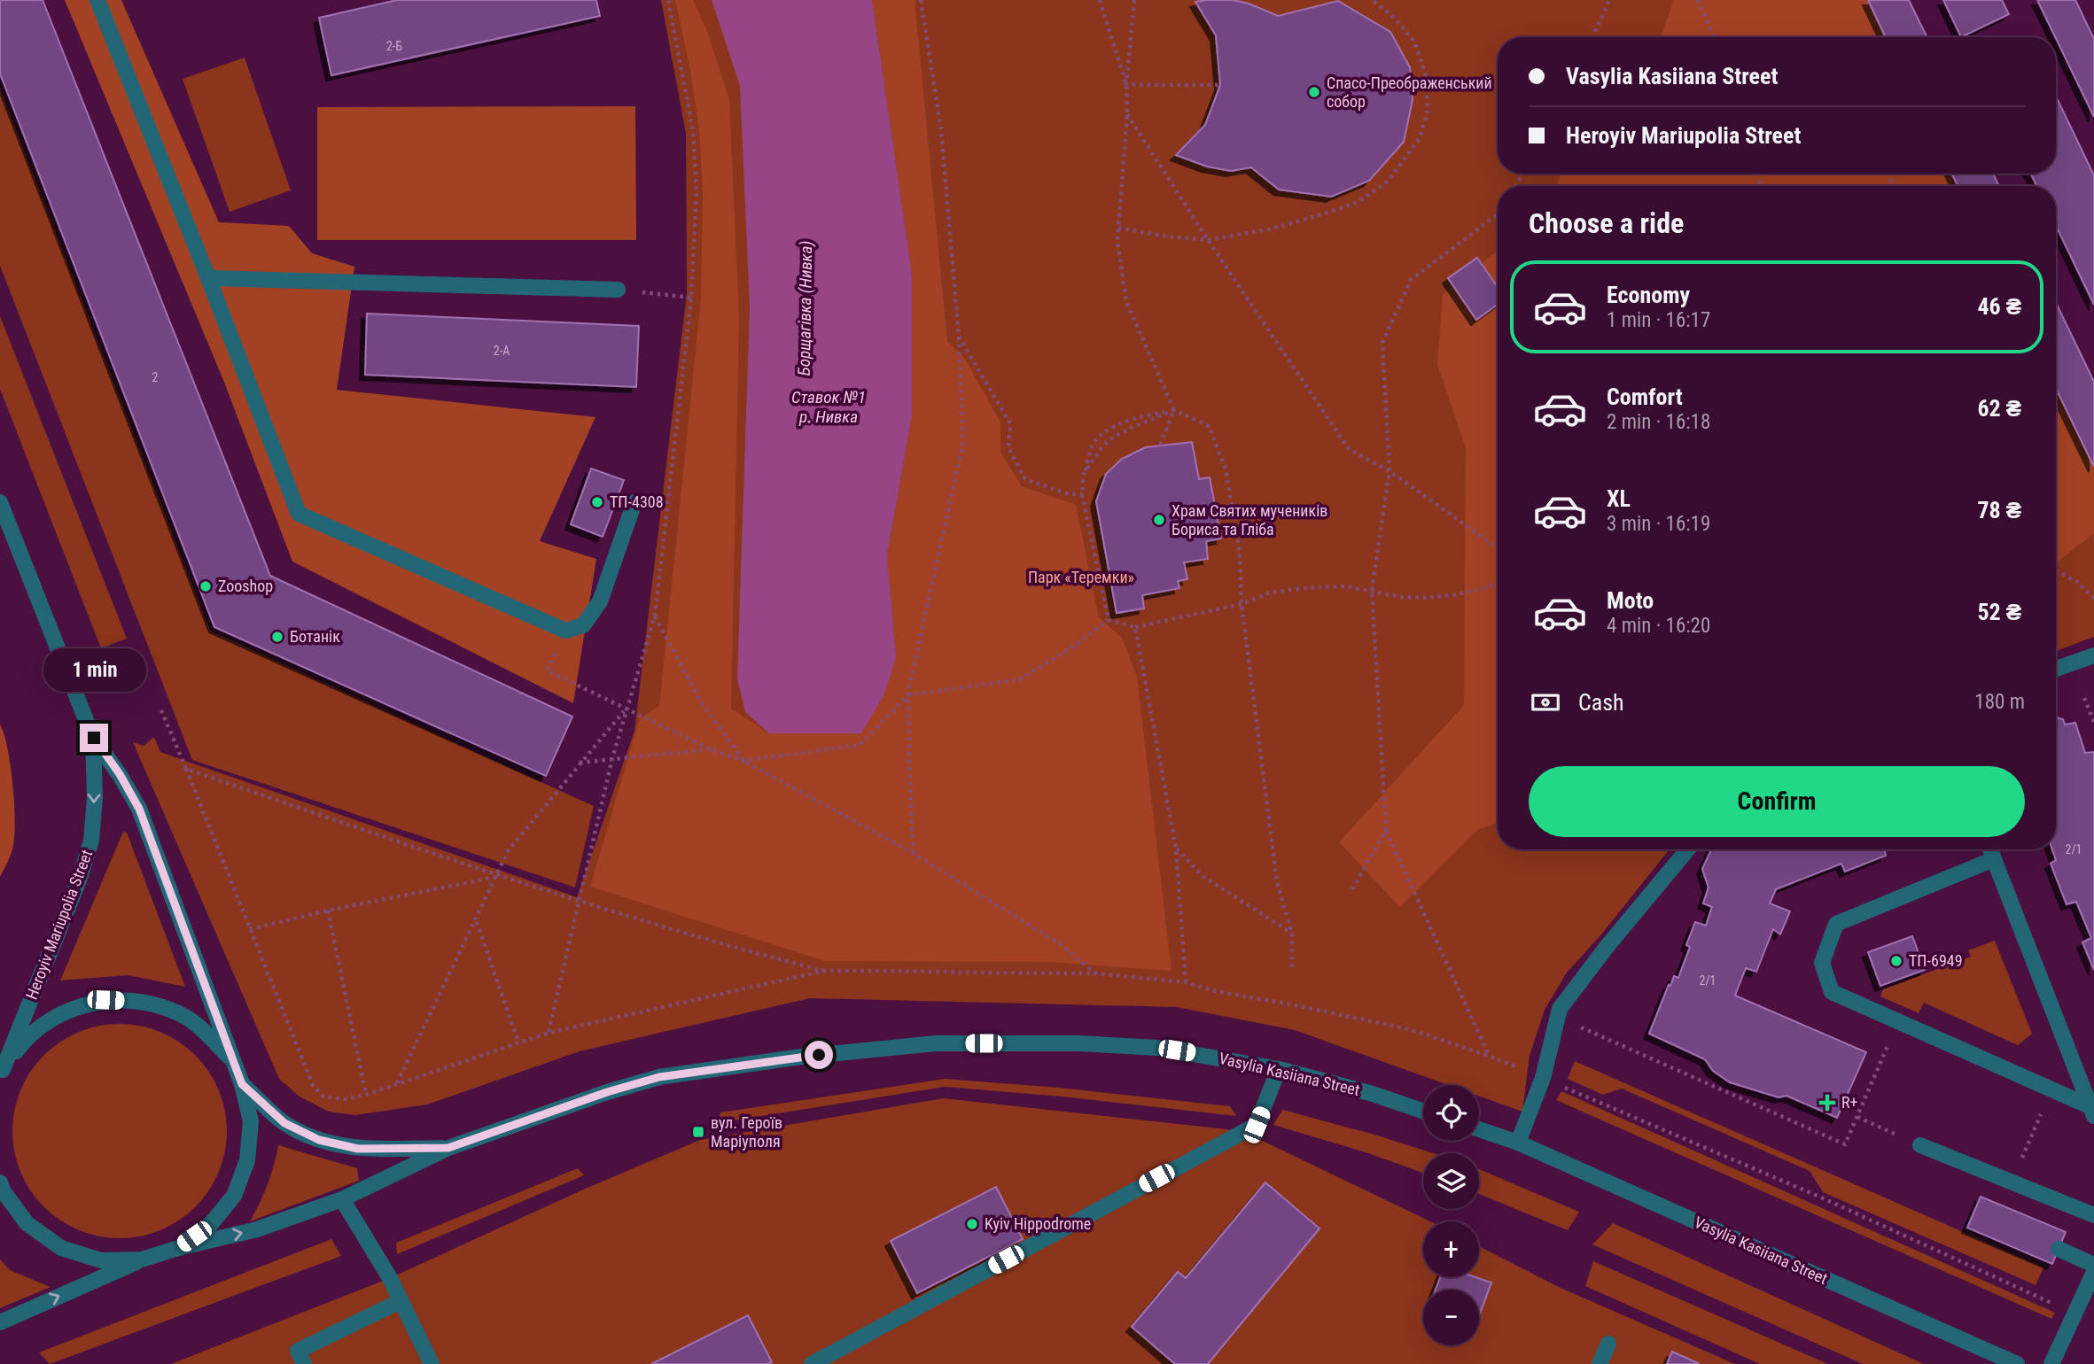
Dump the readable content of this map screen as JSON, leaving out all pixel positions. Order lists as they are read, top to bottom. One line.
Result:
{"streets":{"street":["Heroyiv Mariupolia Street","Vasylia Kasiiana Street"]},"crossings":[["Heroyiv Mariupolia Street","Vasylia Kasiiana Street"]],"one_way":["Heroyiv Mariupolia Street"],"water":["Борщагівка (Нивка)","Ставок №1 р. Нивка"],"parks":["Парк «Теремки»"],"places":{"other":["Спасо-Преображенський собор","ТП-4308","Храм Святих мучеників Бориса та Гліба","Zooshop","Ботанік","ТП-6949","Kyiv Hippodrome"],"health":["R+"],"transit":["вул. Героїв Маріуполя"]},"house_numbers":["2-Б","2-А","2","2/1","2/1"],"page":{"banner":["Vasylia Kasiiana Street","Heroyiv Mariupolia Street"],"heading":"Choose a ride","list":[{"name":"Economy","note":"1 min · 16:17","value":"46 ₴"},{"name":"Comfort","note":"2 min · 16:18","value":"62 ₴"},{"name":"XL","note":"3 min · 16:19","value":"78 ₴"},{"name":"Moto","note":"4 min · 16:20","value":"52 ₴"}],"bubble":"1 min","pay":["Cash","180 m"],"buttons":"Confirm","map_buttons":["+","−"]}}
